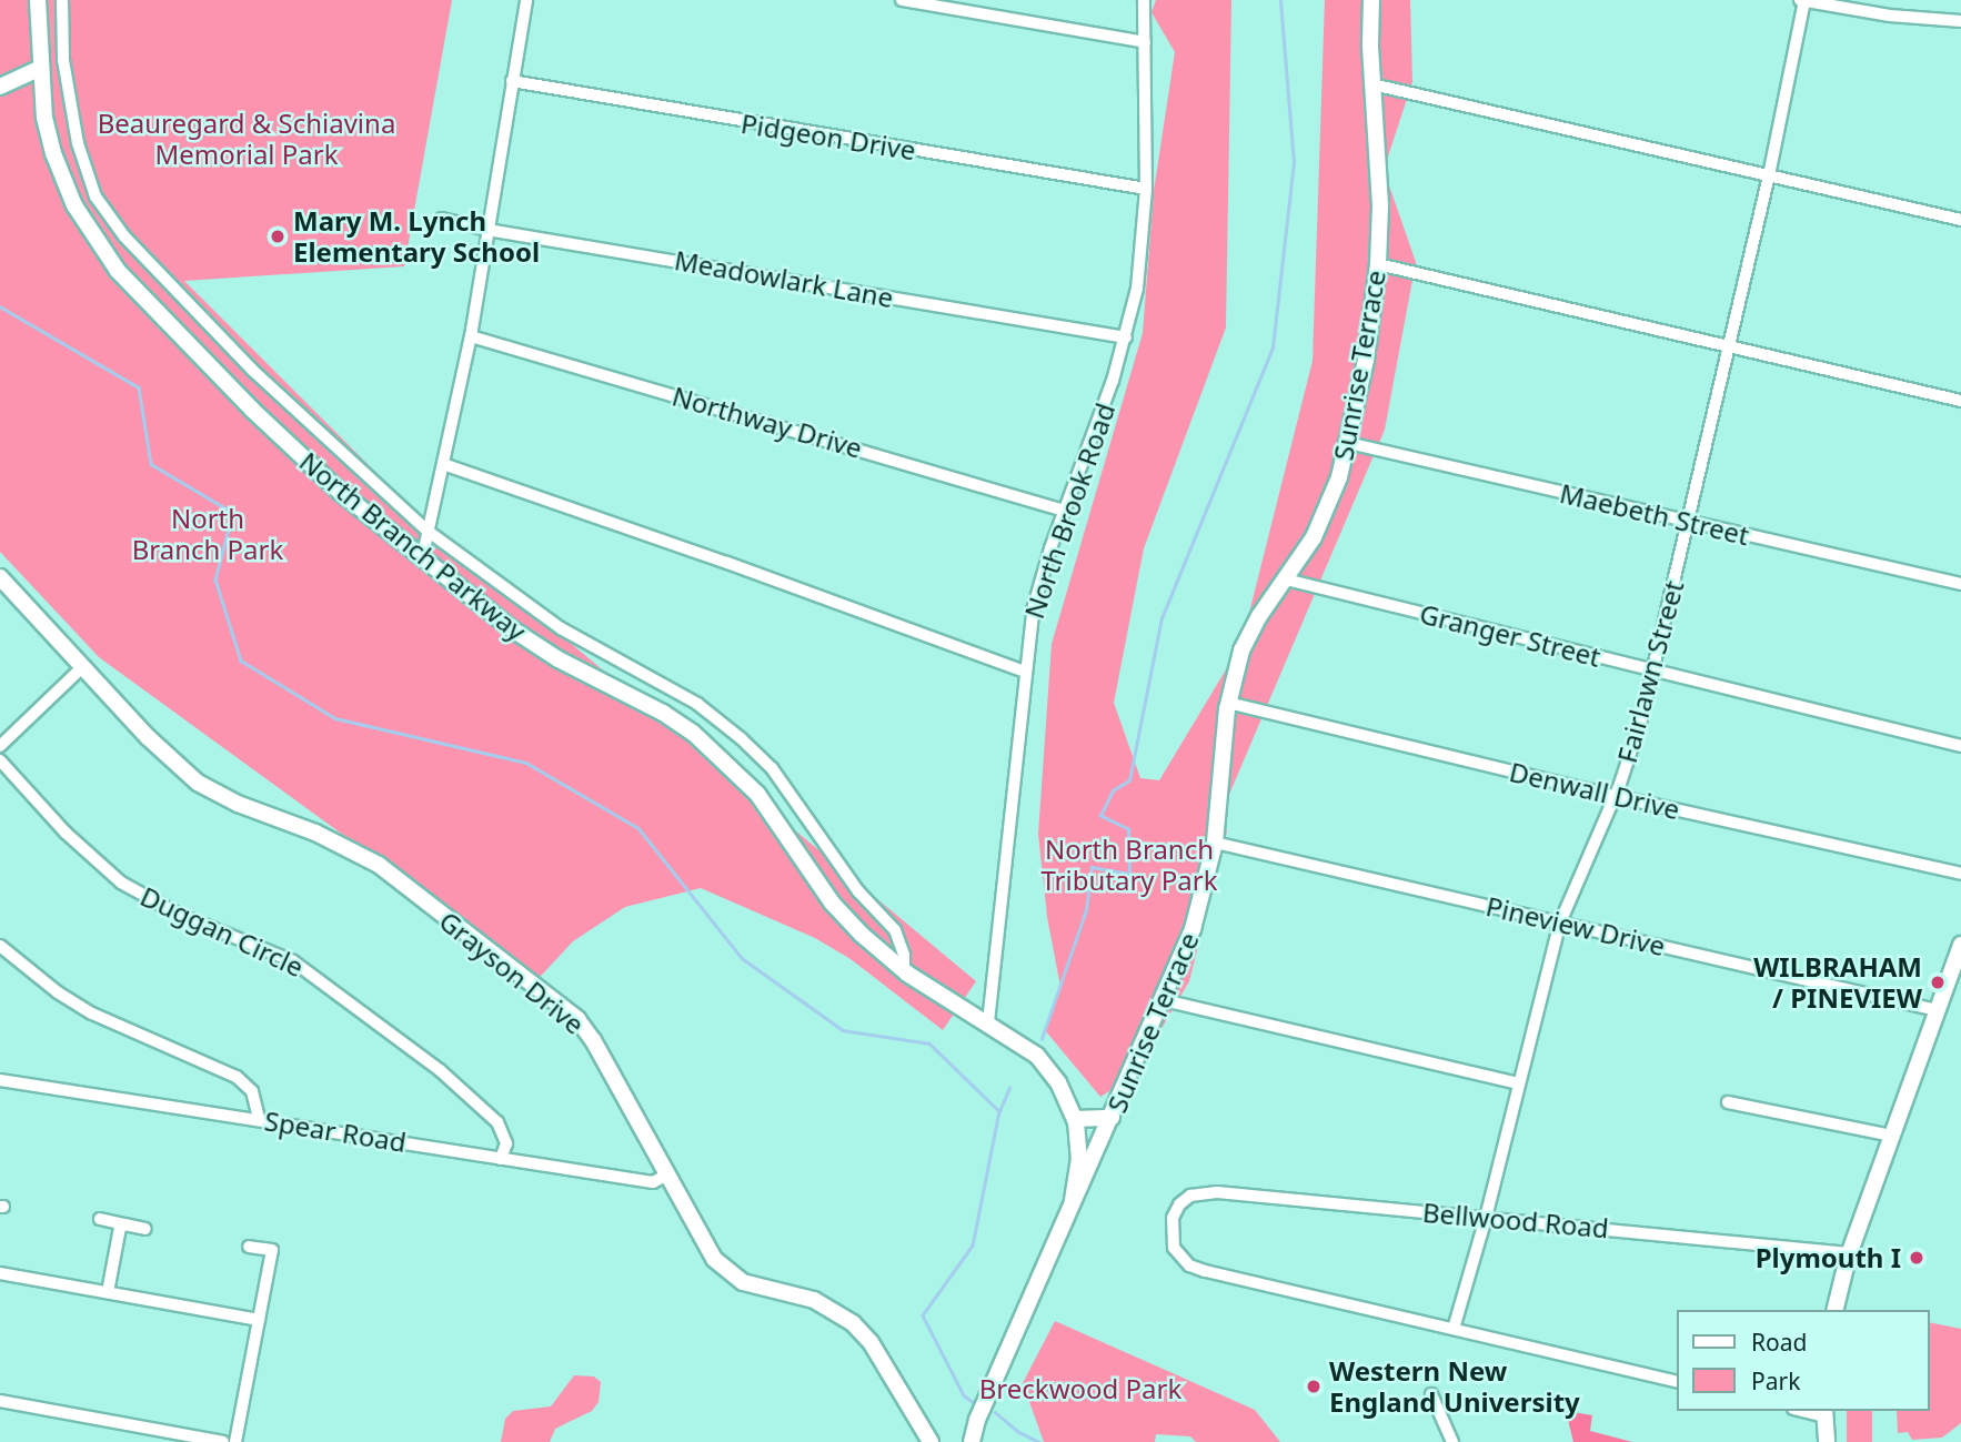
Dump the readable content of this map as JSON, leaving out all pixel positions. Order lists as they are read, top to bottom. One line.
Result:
{"streets":{"street":["Pidgeon Drive","Meadowlark Lane","Sunrise Terrace","Northway Drive","North Brook Road","Maebeth Street","North Branch Parkway","Granger Street","Fairlawn Street","Denwall Drive","Pineview Drive","Duggan Circle","Grayson Drive","Spear Road","Bellwood Road"]},"crossings":[["Pidgeon Drive","North Brook Road"],["Meadowlark Lane","North Brook Road"],["Sunrise Terrace","Maebeth Street"],["Sunrise Terrace","North Branch Parkway"],["Sunrise Terrace","Granger Street"],["Sunrise Terrace","Denwall Drive"],["Sunrise Terrace","Pineview Drive"],["Northway Drive","North Brook Road"],["North Brook Road","North Branch Parkway"],["Maebeth Street","Fairlawn Street"],["Granger Street","Fairlawn Street"],["Fairlawn Street","Denwall Drive"],["Fairlawn Street","Pineview Drive"],["Fairlawn Street","Bellwood Road"],["Duggan Circle","Spear Road"],["Grayson Drive","Spear Road"]],"parks":["Beauregard & Schiavina Memorial Park","North Branch Park","North Branch Tributary Park","Breckwood Park"],"places":["Mary M. Lynch Elementary School","WILBRAHAM / PINEVIEW","Plymouth I","Western New England University"],"legend":["Road","Park"]}
